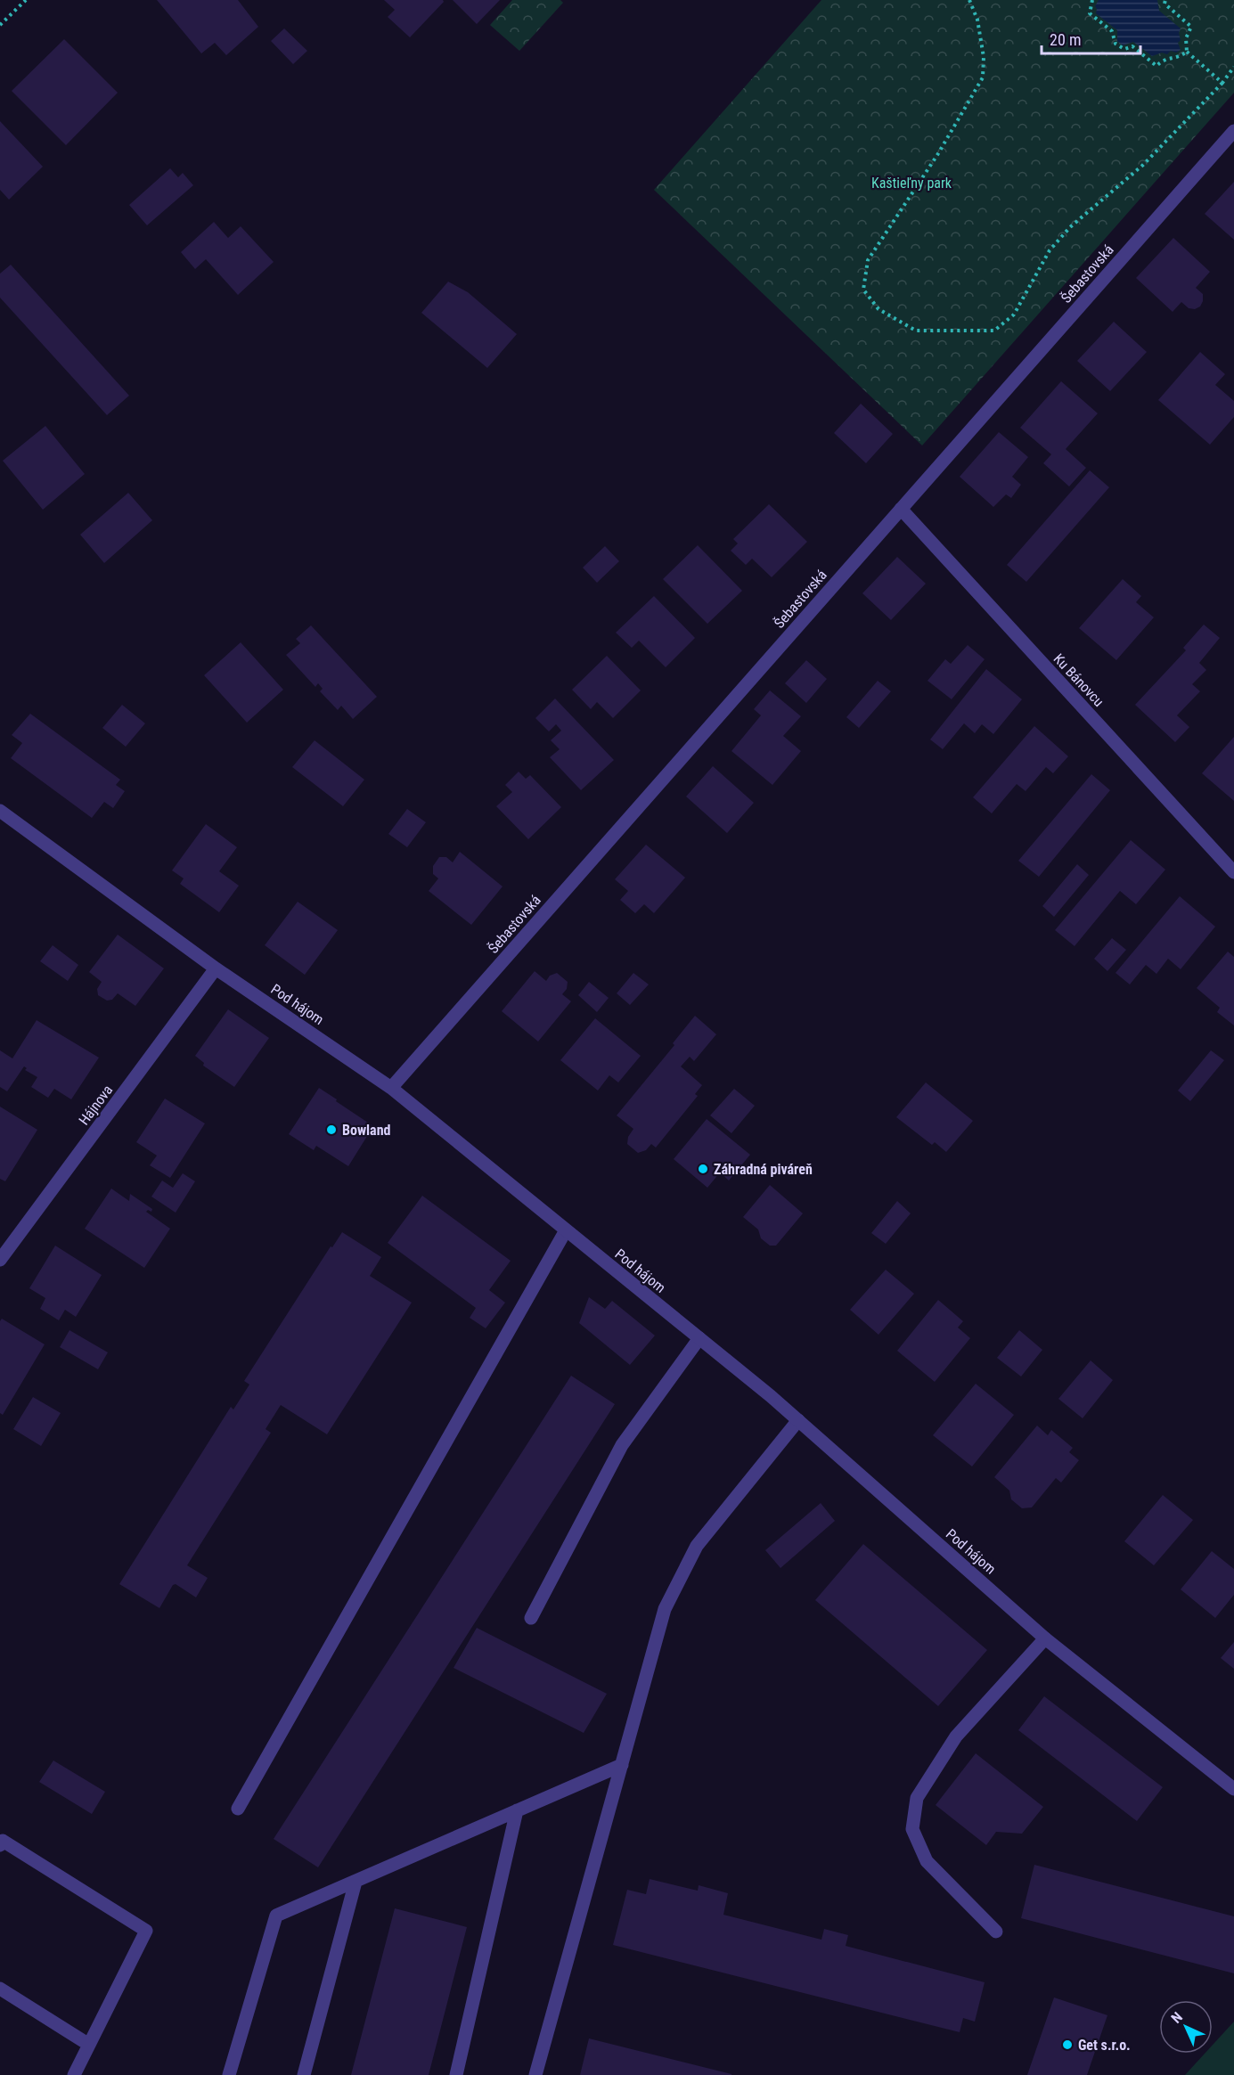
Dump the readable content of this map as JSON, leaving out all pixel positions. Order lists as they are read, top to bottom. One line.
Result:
{"streets":{"street":["Šebastovská","Ku Bánovcu","Pod hájom","Hájnova"]},"crossings":[["Šebastovská","Ku Bánovcu"],["Šebastovská","Pod hájom"],["Pod hájom","Hájnova"]],"parks":["Kaštieľny park"],"places":["Bowland","Záhradná piváreň","Get s.r.o."],"scale_bar":"20 m","north":"top left"}
